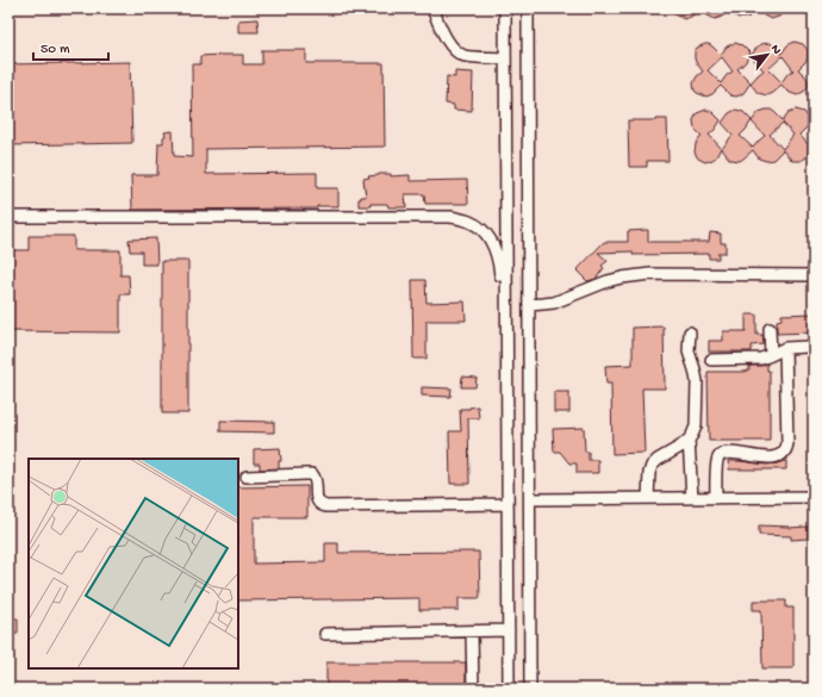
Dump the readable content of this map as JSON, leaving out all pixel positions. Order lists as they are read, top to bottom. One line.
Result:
{"scale_bar":"50 m","north":"top right"}
